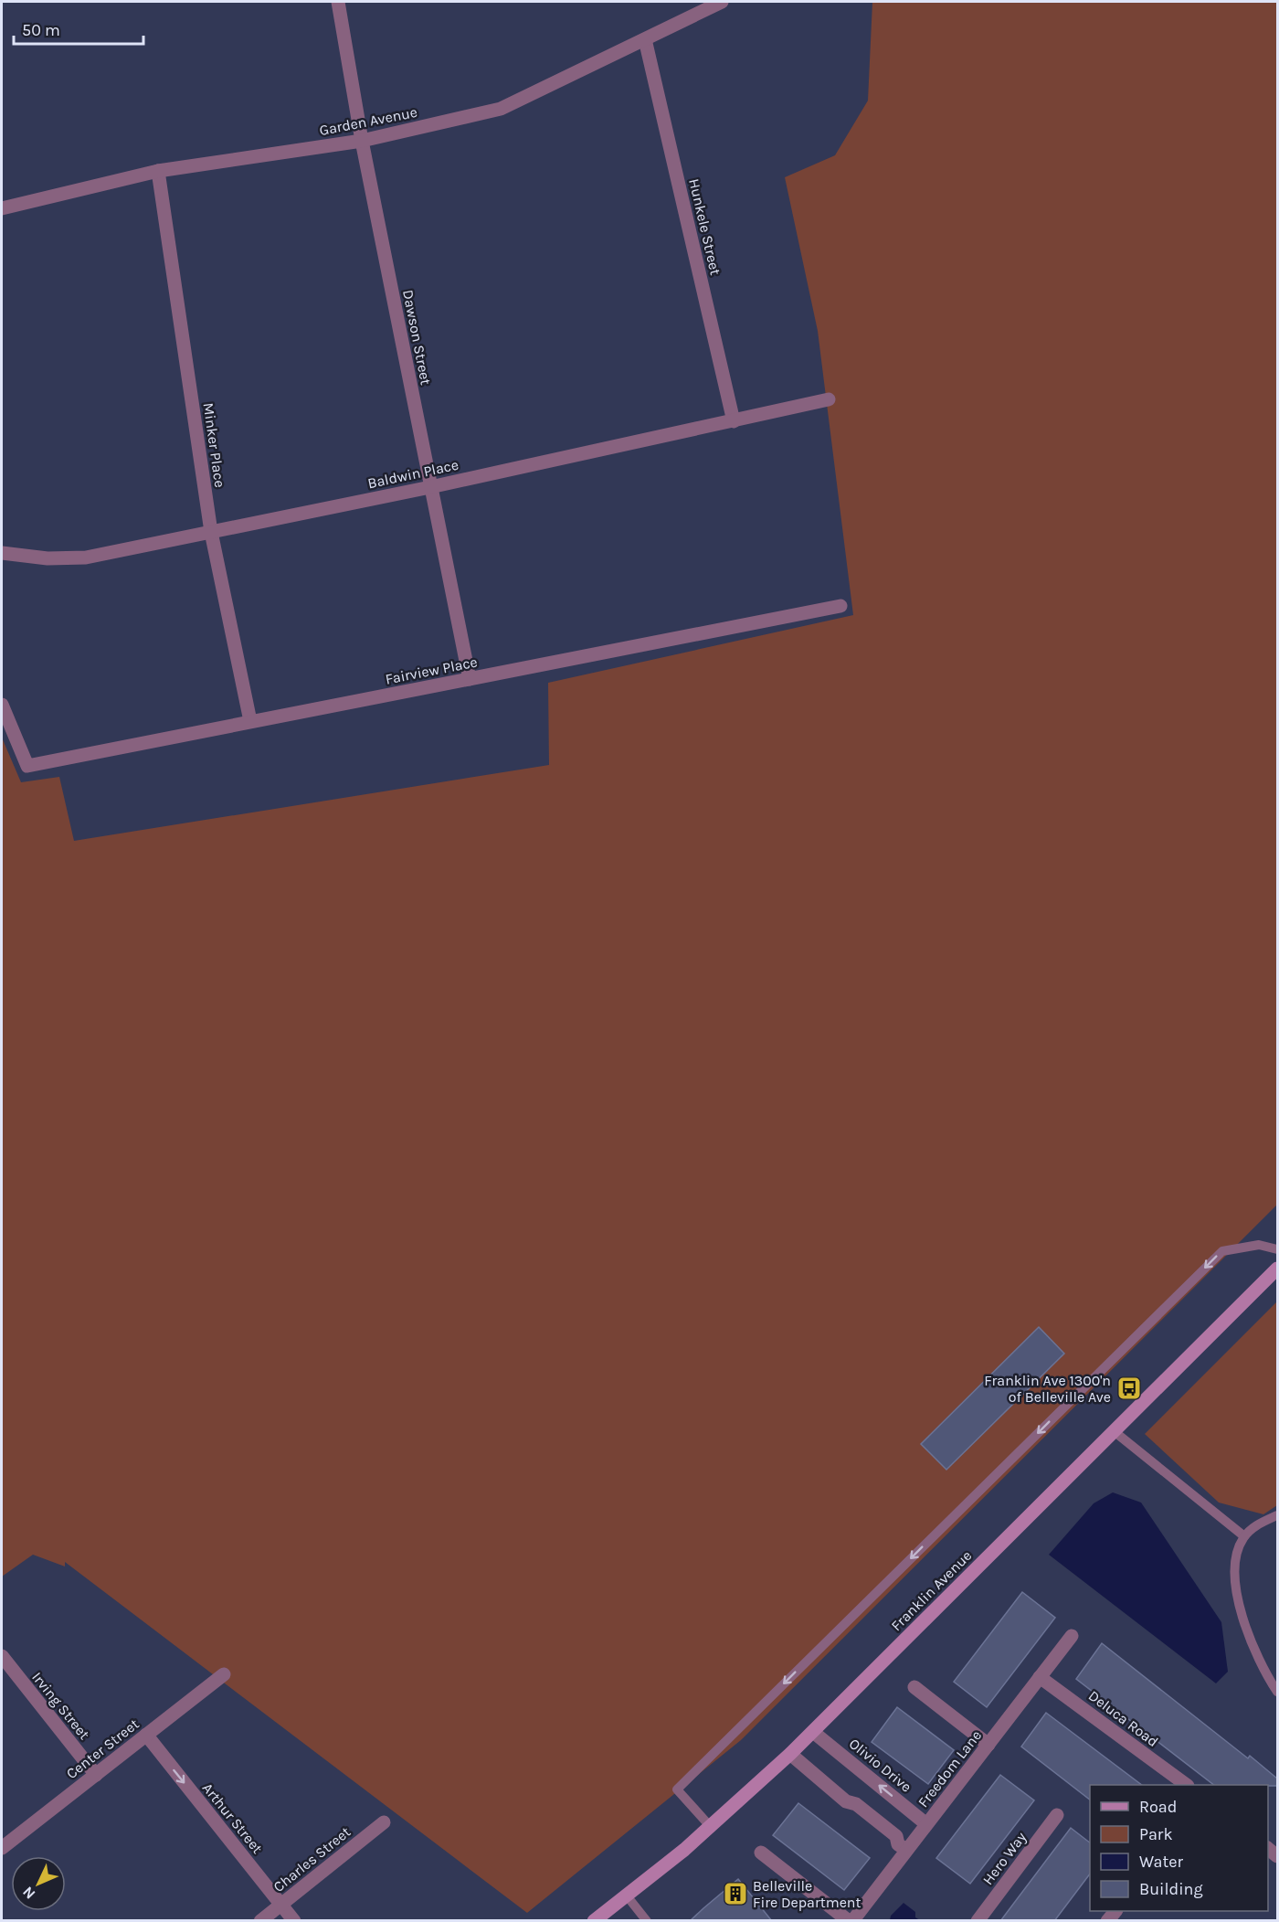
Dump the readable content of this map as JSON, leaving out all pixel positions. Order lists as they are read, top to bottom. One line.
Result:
{"streets":{"main road":["Franklin Avenue"],"street":["Garden Avenue","Hunkele Street","Dawson Street","Minker Place","Baldwin Place","Fairview Place","Irving Street","Deluca Road","Center Street","Olivio Drive","Freedom Lane","Arthur Street","Hero Way","Charles Street"]},"crossings":[["Garden Avenue","Hunkele Street"],["Garden Avenue","Dawson Street"],["Garden Avenue","Minker Place"],["Hunkele Street","Baldwin Place"],["Dawson Street","Baldwin Place"],["Dawson Street","Fairview Place"],["Minker Place","Baldwin Place"],["Minker Place","Fairview Place"],["Franklin Avenue","Olivio Drive"],["Irving Street","Center Street"],["Deluca Road","Freedom Lane"],["Center Street","Arthur Street"],["Olivio Drive","Freedom Lane"],["Arthur Street","Charles Street"]],"one_way":["Arthur Street"],"places":{"bus stop":["Franklin Ave 1300'n of Belleville Ave"],"building":["Belleville Fire Department"]},"legend":["Road","Park","Water","Building"],"scale_bar":"50 m","north":"bottom left"}
